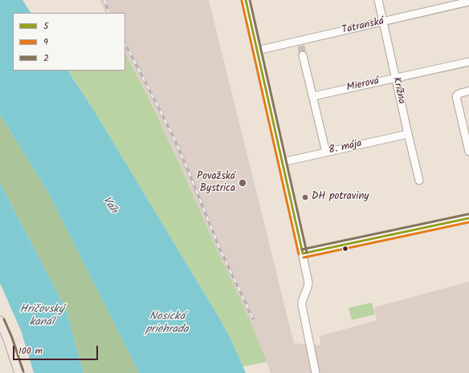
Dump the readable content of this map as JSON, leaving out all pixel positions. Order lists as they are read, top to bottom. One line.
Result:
{"streets":{"street":["Tatranská","Mierová","Krížna","8. mája"]},"crossings":[["Tatranská","Krížna"],["Mierová","Krížna"],["Krížna","8. mája"]],"water":["Váh","Hričovský kanál","Nosická priehrada"],"places":["Považská Bystrica","DH potraviny"],"lines":["transit line 5","transit line 2","transit line 9"],"legend":["5","9","2"],"scale_bar":"100 m"}
